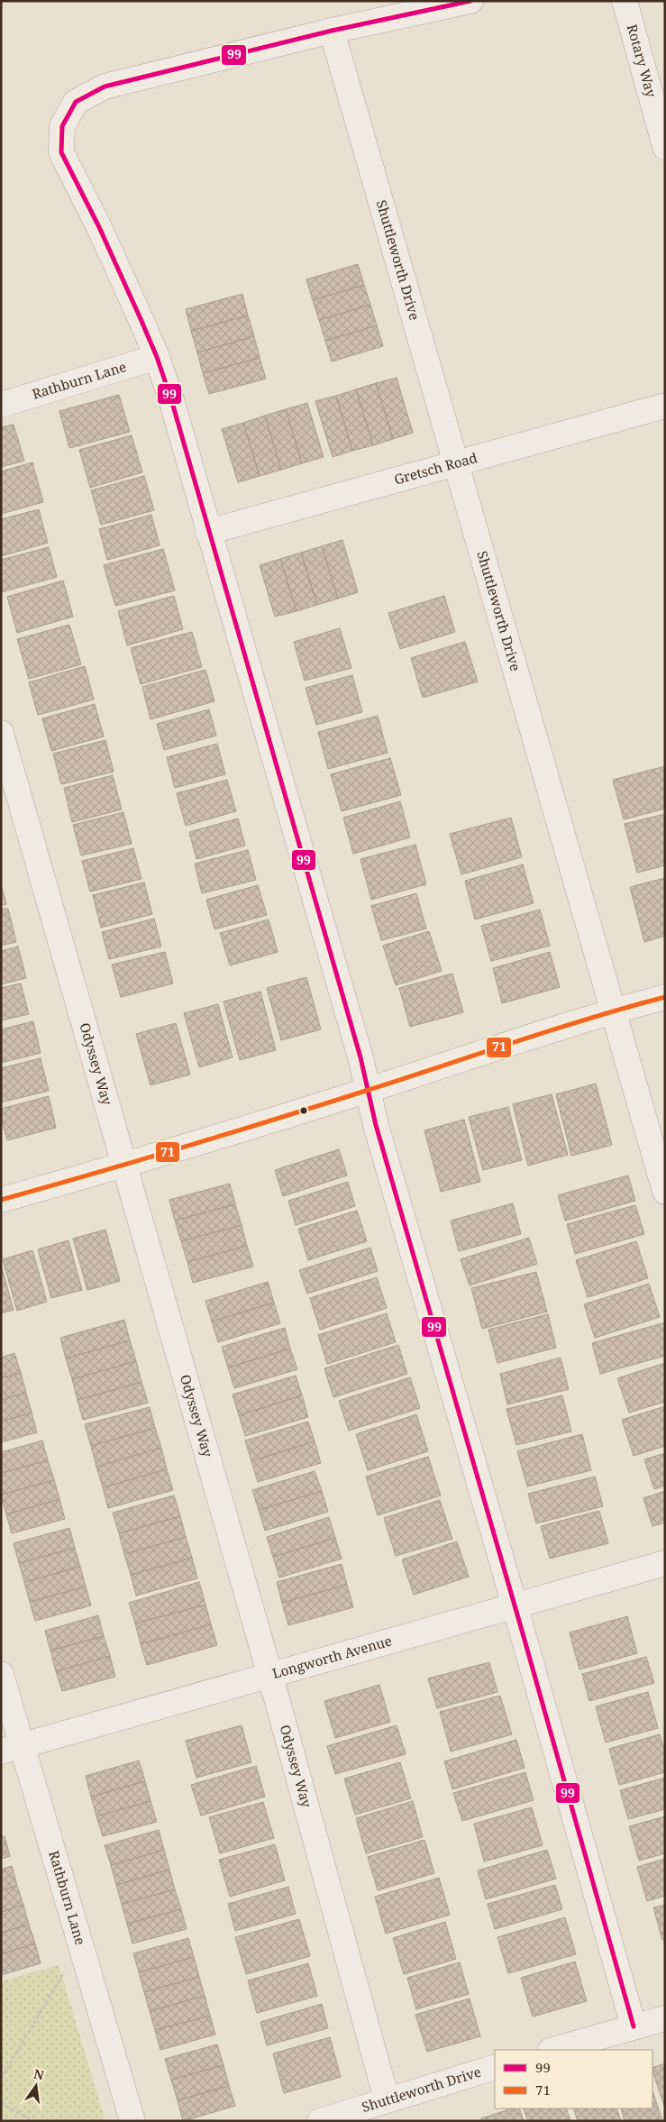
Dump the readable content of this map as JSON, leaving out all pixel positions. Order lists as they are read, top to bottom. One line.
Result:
{"streets":{"street":["Rotary Way","Shuttleworth Drive","Rathburn Lane","Gretsch Road","Odyssey Way","Longworth Avenue"]},"crossings":[["Shuttleworth Drive","Gretsch Road"],["Shuttleworth Drive","Odyssey Way"],["Rathburn Lane","Longworth Avenue"],["Odyssey Way","Longworth Avenue"]],"lines":["transit line 99","transit line 71"],"legend":["99","71"],"north":"top"}
